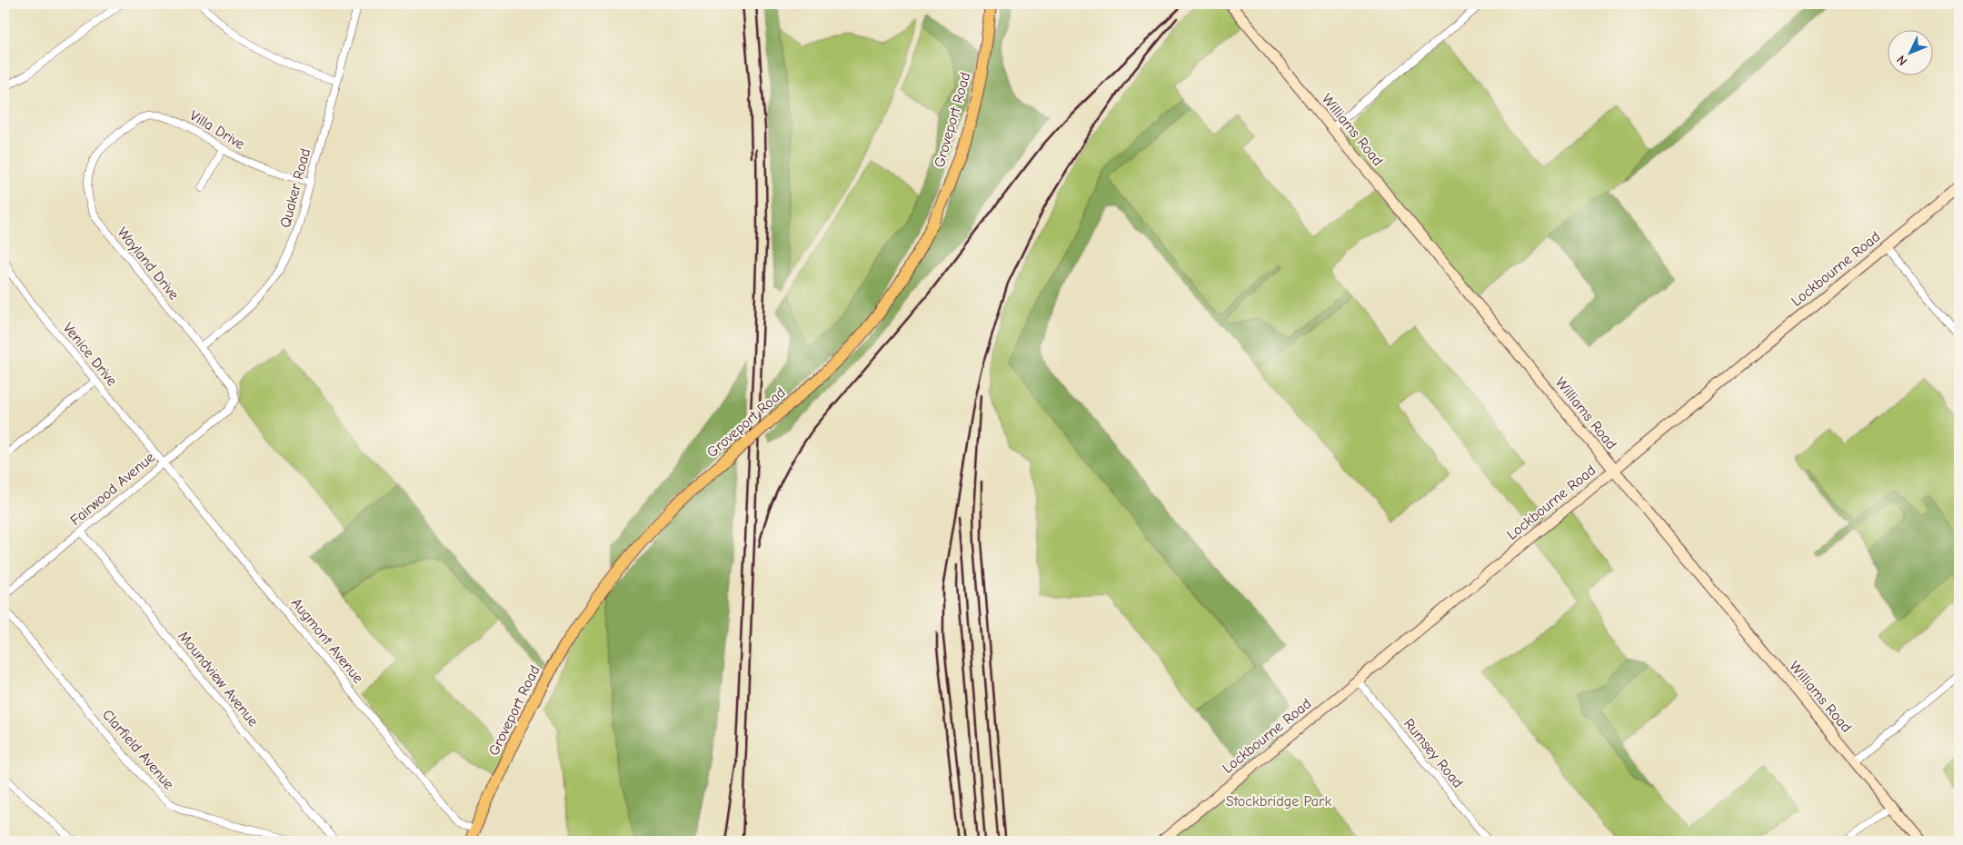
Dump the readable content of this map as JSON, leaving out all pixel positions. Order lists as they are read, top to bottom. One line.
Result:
{"streets":{"main road":["Groveport Road","Williams Road","Lockbourne Road"],"street":["Villa Drive","Quaker Road","Wayland Drive","Venice Drive","Fairwood Avenue","Augmont Avenue","Moundview Avenue","Clarfield Avenue","Rumsey Road"]},"crossings":[["Groveport Road","Augmont Avenue"],["Villa Drive","Quaker Road"],["Villa Drive","Wayland Drive"],["Williams Road","Lockbourne Road"],["Quaker Road","Wayland Drive"],["Wayland Drive","Fairwood Avenue"],["Lockbourne Road","Rumsey Road"],["Venice Drive","Fairwood Avenue"],["Venice Drive","Augmont Avenue"],["Fairwood Avenue","Augmont Avenue"],["Fairwood Avenue","Moundview Avenue"]],"parks":["Stockbridge Park"],"north":"bottom left"}
